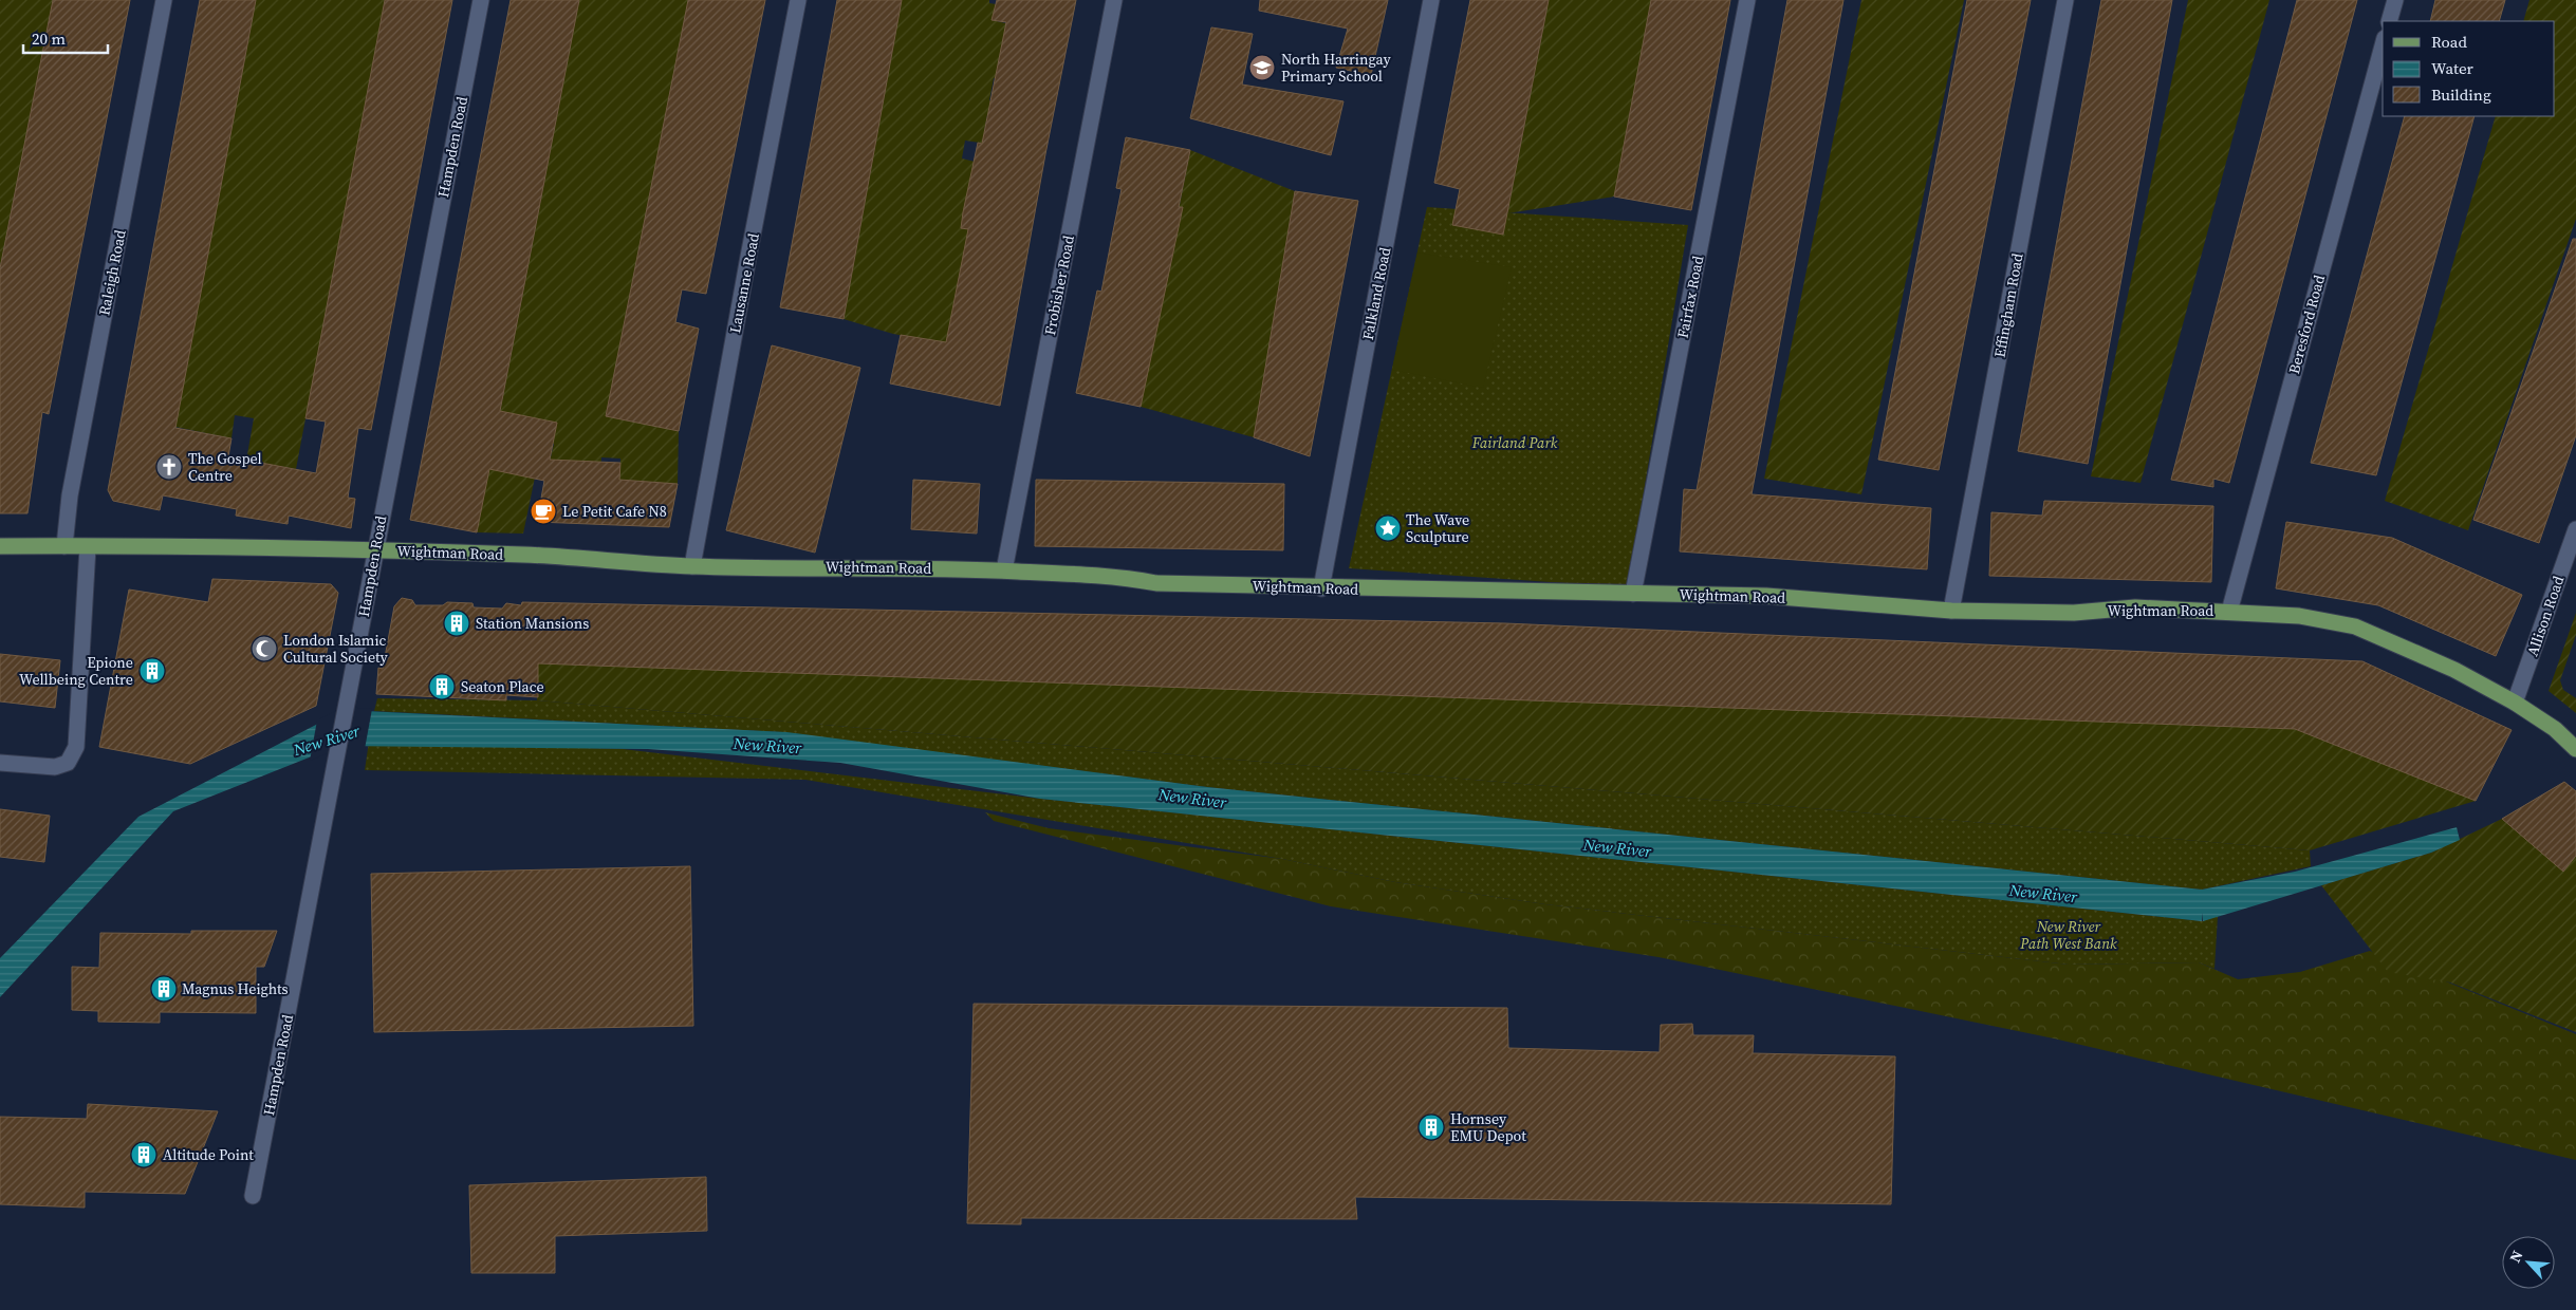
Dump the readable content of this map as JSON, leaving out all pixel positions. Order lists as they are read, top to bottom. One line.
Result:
{"streets":{"main road":["Wightman Road"],"street":["Hampden Road","Raleigh Road","Lausanne Road","Frobisher Road","Falkland Road","Fairfax Road","Effingham Road","Beresford Road","Allison Road"]},"crossings":[["Hampden Road","Wightman Road"],["Raleigh Road","Wightman Road"],["Lausanne Road","Wightman Road"],["Frobisher Road","Wightman Road"],["Falkland Road","Wightman Road"],["Fairfax Road","Wightman Road"],["Effingham Road","Wightman Road"],["Beresford Road","Wightman Road"],["Wightman Road","Allison Road"]],"water":["New River"],"parks":["Fairland Park","New River Path West Bank"],"places":{"school or university":["North Harringay Primary School"],"church":["The Gospel Centre"],"cafe":["Le Petit Cafe N8"],"place":["The Wave Sculpture"],"building":["Station Mansions","Epione Wellbeing Centre","Seaton Place","Magnus Heights","Hornsey EMU Depot","Altitude Point"],"mosque":["London Islamic Cultural Society"]},"legend":["Road","Water","Building"],"scale_bar":"20 m","north":"top left"}
